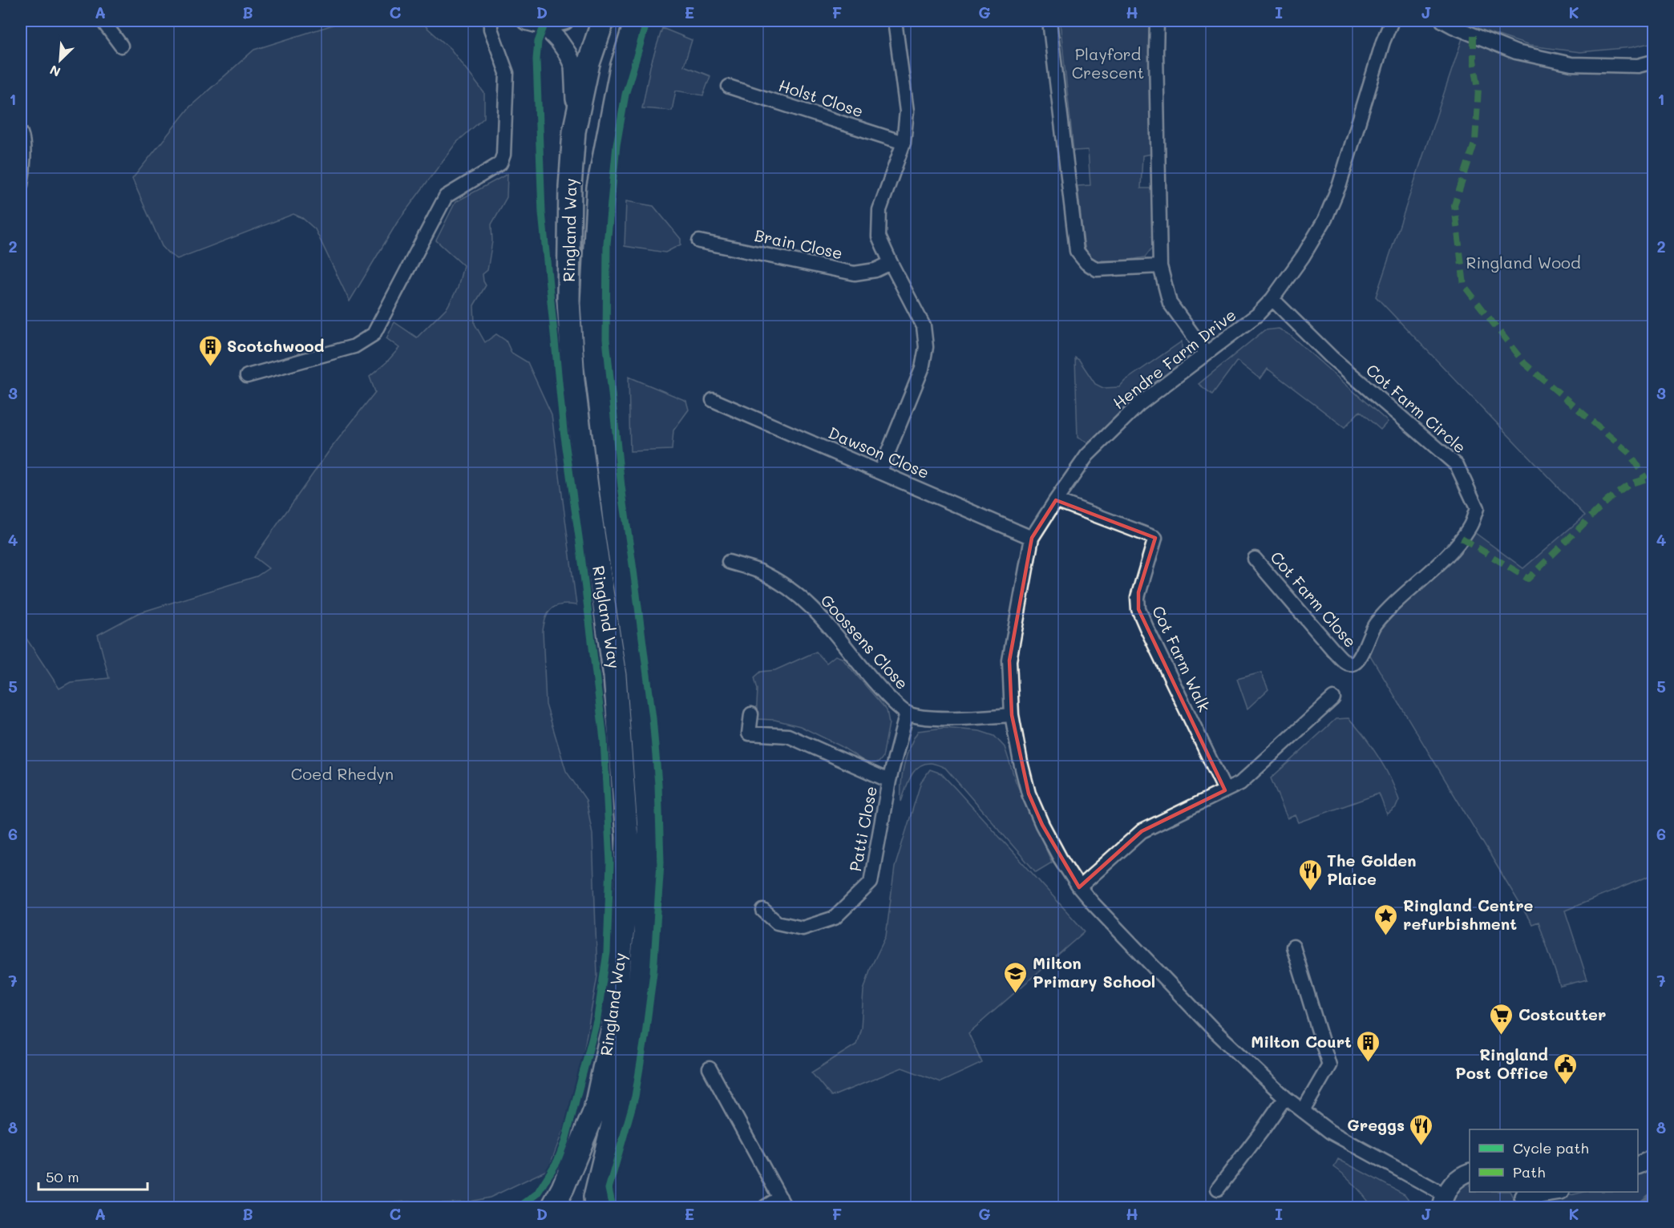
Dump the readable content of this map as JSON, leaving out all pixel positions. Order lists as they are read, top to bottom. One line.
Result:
{"streets":{"main road":["Ringland Way"],"street":["Holst Close","Brain Close","Hendre Farm Drive","Cot Farm Circle","Dawson Close","Cot Farm Close","Goossens Close","Cot Farm Walk","Patti Close"]},"crossings":[["Hendre Farm Drive","Cot Farm Circle"],["Hendre Farm Drive","Dawson Close"],["Hendre Farm Drive","Goossens Close"],["Hendre Farm Drive","Cot Farm Walk"],["Cot Farm Circle","Cot Farm Close"],["Goossens Close","Patti Close"]],"parks":["Playford Crescent","Ringland Wood","Coed Rhedyn"],"places":{"building":["Scotchwood","Milton Court"],"restaurant":["The Golden Plaice","Greggs"],"place":["Ringland Centre refurbishment"],"school or university":["Milton Primary School"],"supermarket":["Costcutter"],"public building":["Ringland Post Office"]},"legend":["Cycle path","Path"],"scale_bar":"50 m","north":"bottom left","grid":{"columns":["A","B","C","D","E","F","G","H","I","J","K"],"rows":["1","2","3","4","5","6","7","8"]}}
